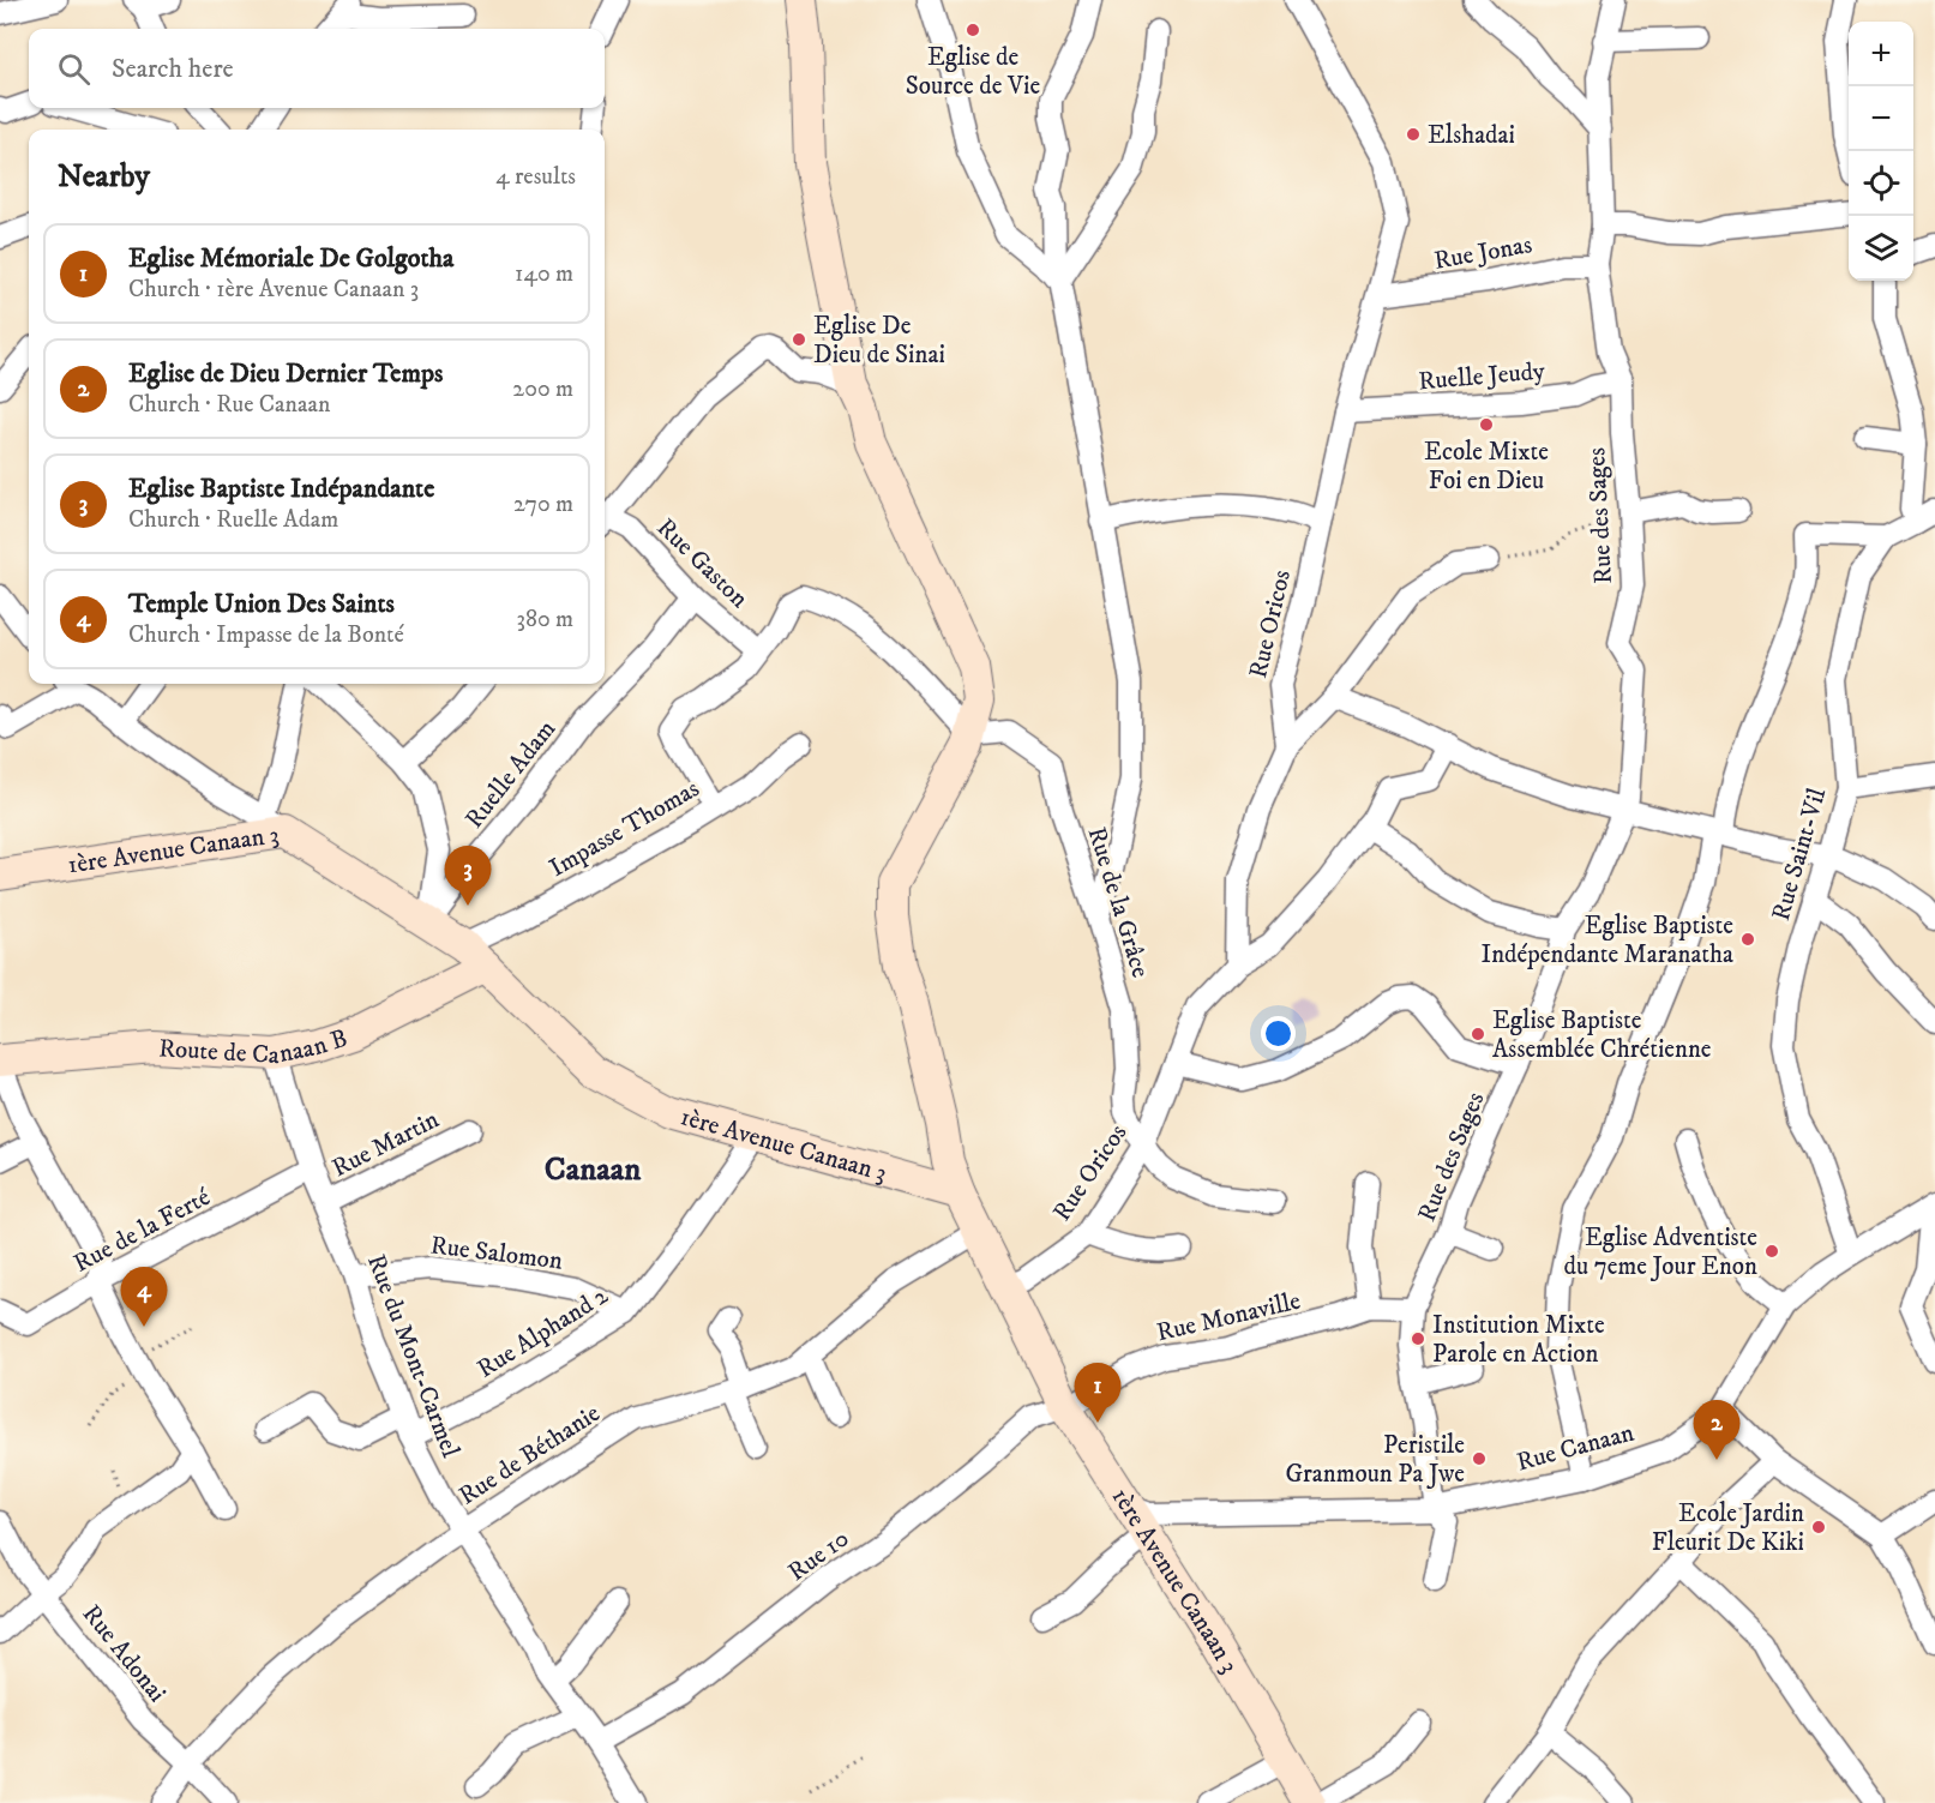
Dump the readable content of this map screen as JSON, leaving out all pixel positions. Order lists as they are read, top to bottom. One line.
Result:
{"streets":{"main road":["1ère Avenue Canaan 3","Route de Canaan B"],"street":["Rue Jonas","Ruelle Jeudy","Rue des Sages","Rue Gaston","Rue Oricos","Ruelle Adam","Impasse Thomas","Rue Saint-Vil","Rue de la Grâce","Rue Martin","Rue de la Ferté","Rue Salomon","Rue Monaville","Rue Alphand 2","Rue du Mont-Carmel","Rue Canaan","Rue de Béthanie","Rue 10","Rue Adonai"]},"crossings":[["Rue Jonas","Rue des Sages"],["Rue Jonas","Rue Oricos"],["Ruelle Jeudy","Rue des Sages"],["Ruelle Jeudy","Rue Oricos"],["Rue des Sages","Rue Monaville"],["Rue des Sages","Rue Canaan"],["Rue Gaston","Ruelle Adam"],["Rue Oricos","1ère Avenue Canaan 3"],["Rue Oricos","Rue de la Grâce"],["Ruelle Adam","1ère Avenue Canaan 3"],["Impasse Thomas","1ère Avenue Canaan 3"],["1ère Avenue Canaan 3","Route de Canaan B"],["1ère Avenue Canaan 3","Rue Monaville"],["1ère Avenue Canaan 3","Rue Alphand 2"],["1ère Avenue Canaan 3","Rue Canaan"],["1ère Avenue Canaan 3","Rue de Béthanie"],["1ère Avenue Canaan 3","Rue 10"],["Rue Saint-Vil","Rue Canaan"],["Route de Canaan B","Rue du Mont-Carmel"],["Rue Martin","Rue du Mont-Carmel"],["Rue de la Ferté","Rue du Mont-Carmel"],["Rue Salomon","Rue Alphand 2"],["Rue Salomon","Rue du Mont-Carmel"],["Rue Monaville","Rue 10"],["Rue Alphand 2","Rue du Mont-Carmel"],["Rue du Mont-Carmel","Rue de Béthanie"],["Rue du Mont-Carmel","Rue 10"],["Rue de Béthanie","Rue Adonai"]],"districts":["Canaan"],"places":["Eglise de Source de Vie","Elshadai","Eglise De Dieu de Sinai","Ecole Mixte Foi en Dieu","Eglise Baptiste Indépendante Maranatha","Eglise Baptiste Assemblée Chrétienne","Eglise Adventiste du 7eme Jour Enon","Institution Mixte Parole en Action","Peristile Granmoun Pa Jwe","Ecole Jardin Fleurit De Kiki"],"page":{"map_buttons":["+","−"],"search":"Search here","heading":["Nearby","4 results"],"list":[{"mark":"1","name":"Eglise Mémoriale De Golgotha","note":"Church · 1ère Avenue Canaan 3","value":"140 m"},{"mark":"2","name":"Eglise de Dieu Dernier Temps","note":"Church · Rue Canaan","value":"200 m"},{"mark":"3","name":"Eglise Baptiste Indépandante","note":"Church · Ruelle Adam","value":"270 m"},{"mark":"4","name":"Temple Union Des Saints","note":"Church · Impasse de la Bonté","value":"380 m"}],"pins":["3","4","1","2"]}}
